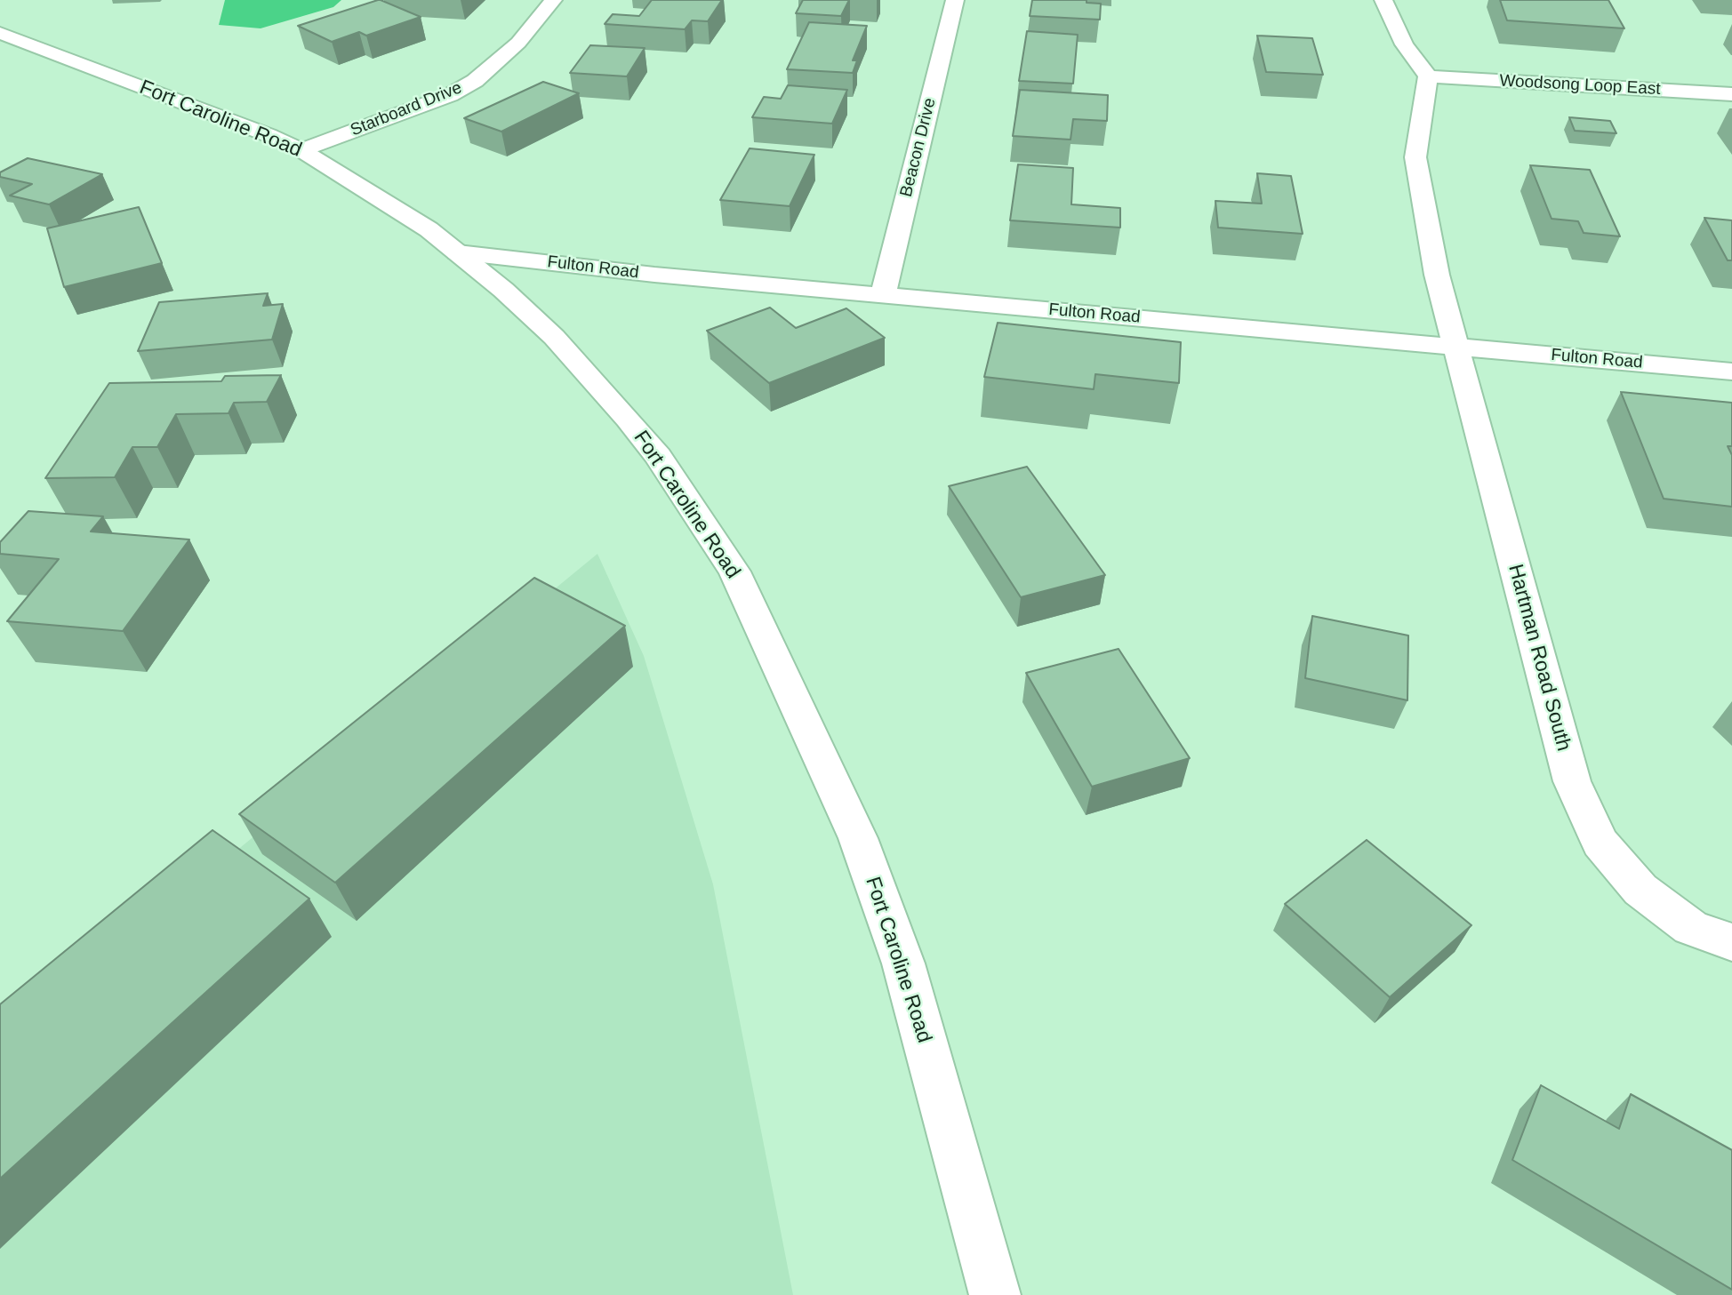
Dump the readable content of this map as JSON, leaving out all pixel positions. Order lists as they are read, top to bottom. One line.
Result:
{"streets":{"street":["Woodsong Loop East","Starboard Drive","Fort Caroline Road","Beacon Drive","Fulton Road","Hartman Road South"]},"crossings":[["Woodsong Loop East","Hartman Road South"],["Starboard Drive","Fort Caroline Road"],["Fort Caroline Road","Fulton Road"],["Beacon Drive","Fulton Road"],["Fulton Road","Hartman Road South"]]}
